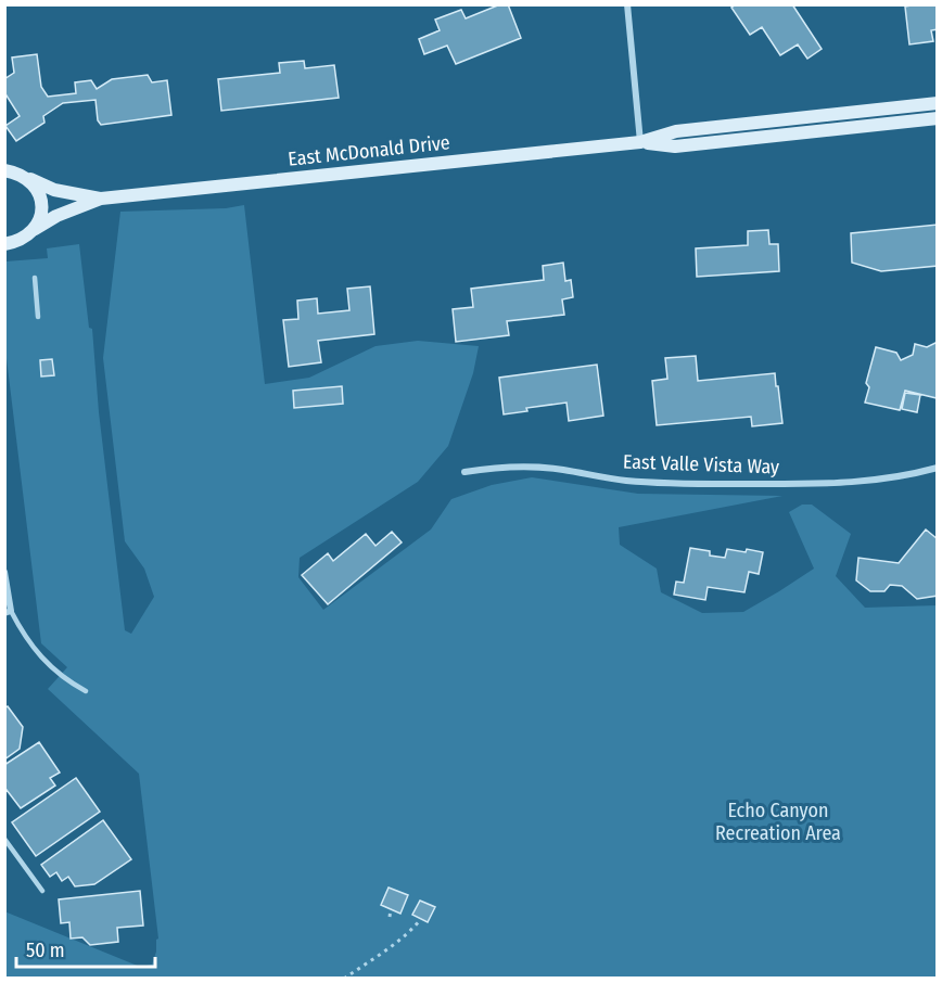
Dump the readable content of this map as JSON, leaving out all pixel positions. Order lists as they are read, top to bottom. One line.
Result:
{"streets":{"street":["East McDonald Drive","East Valle Vista Way"]},"parks":["Echo Canyon Recreation Area"],"scale_bar":"50 m"}
